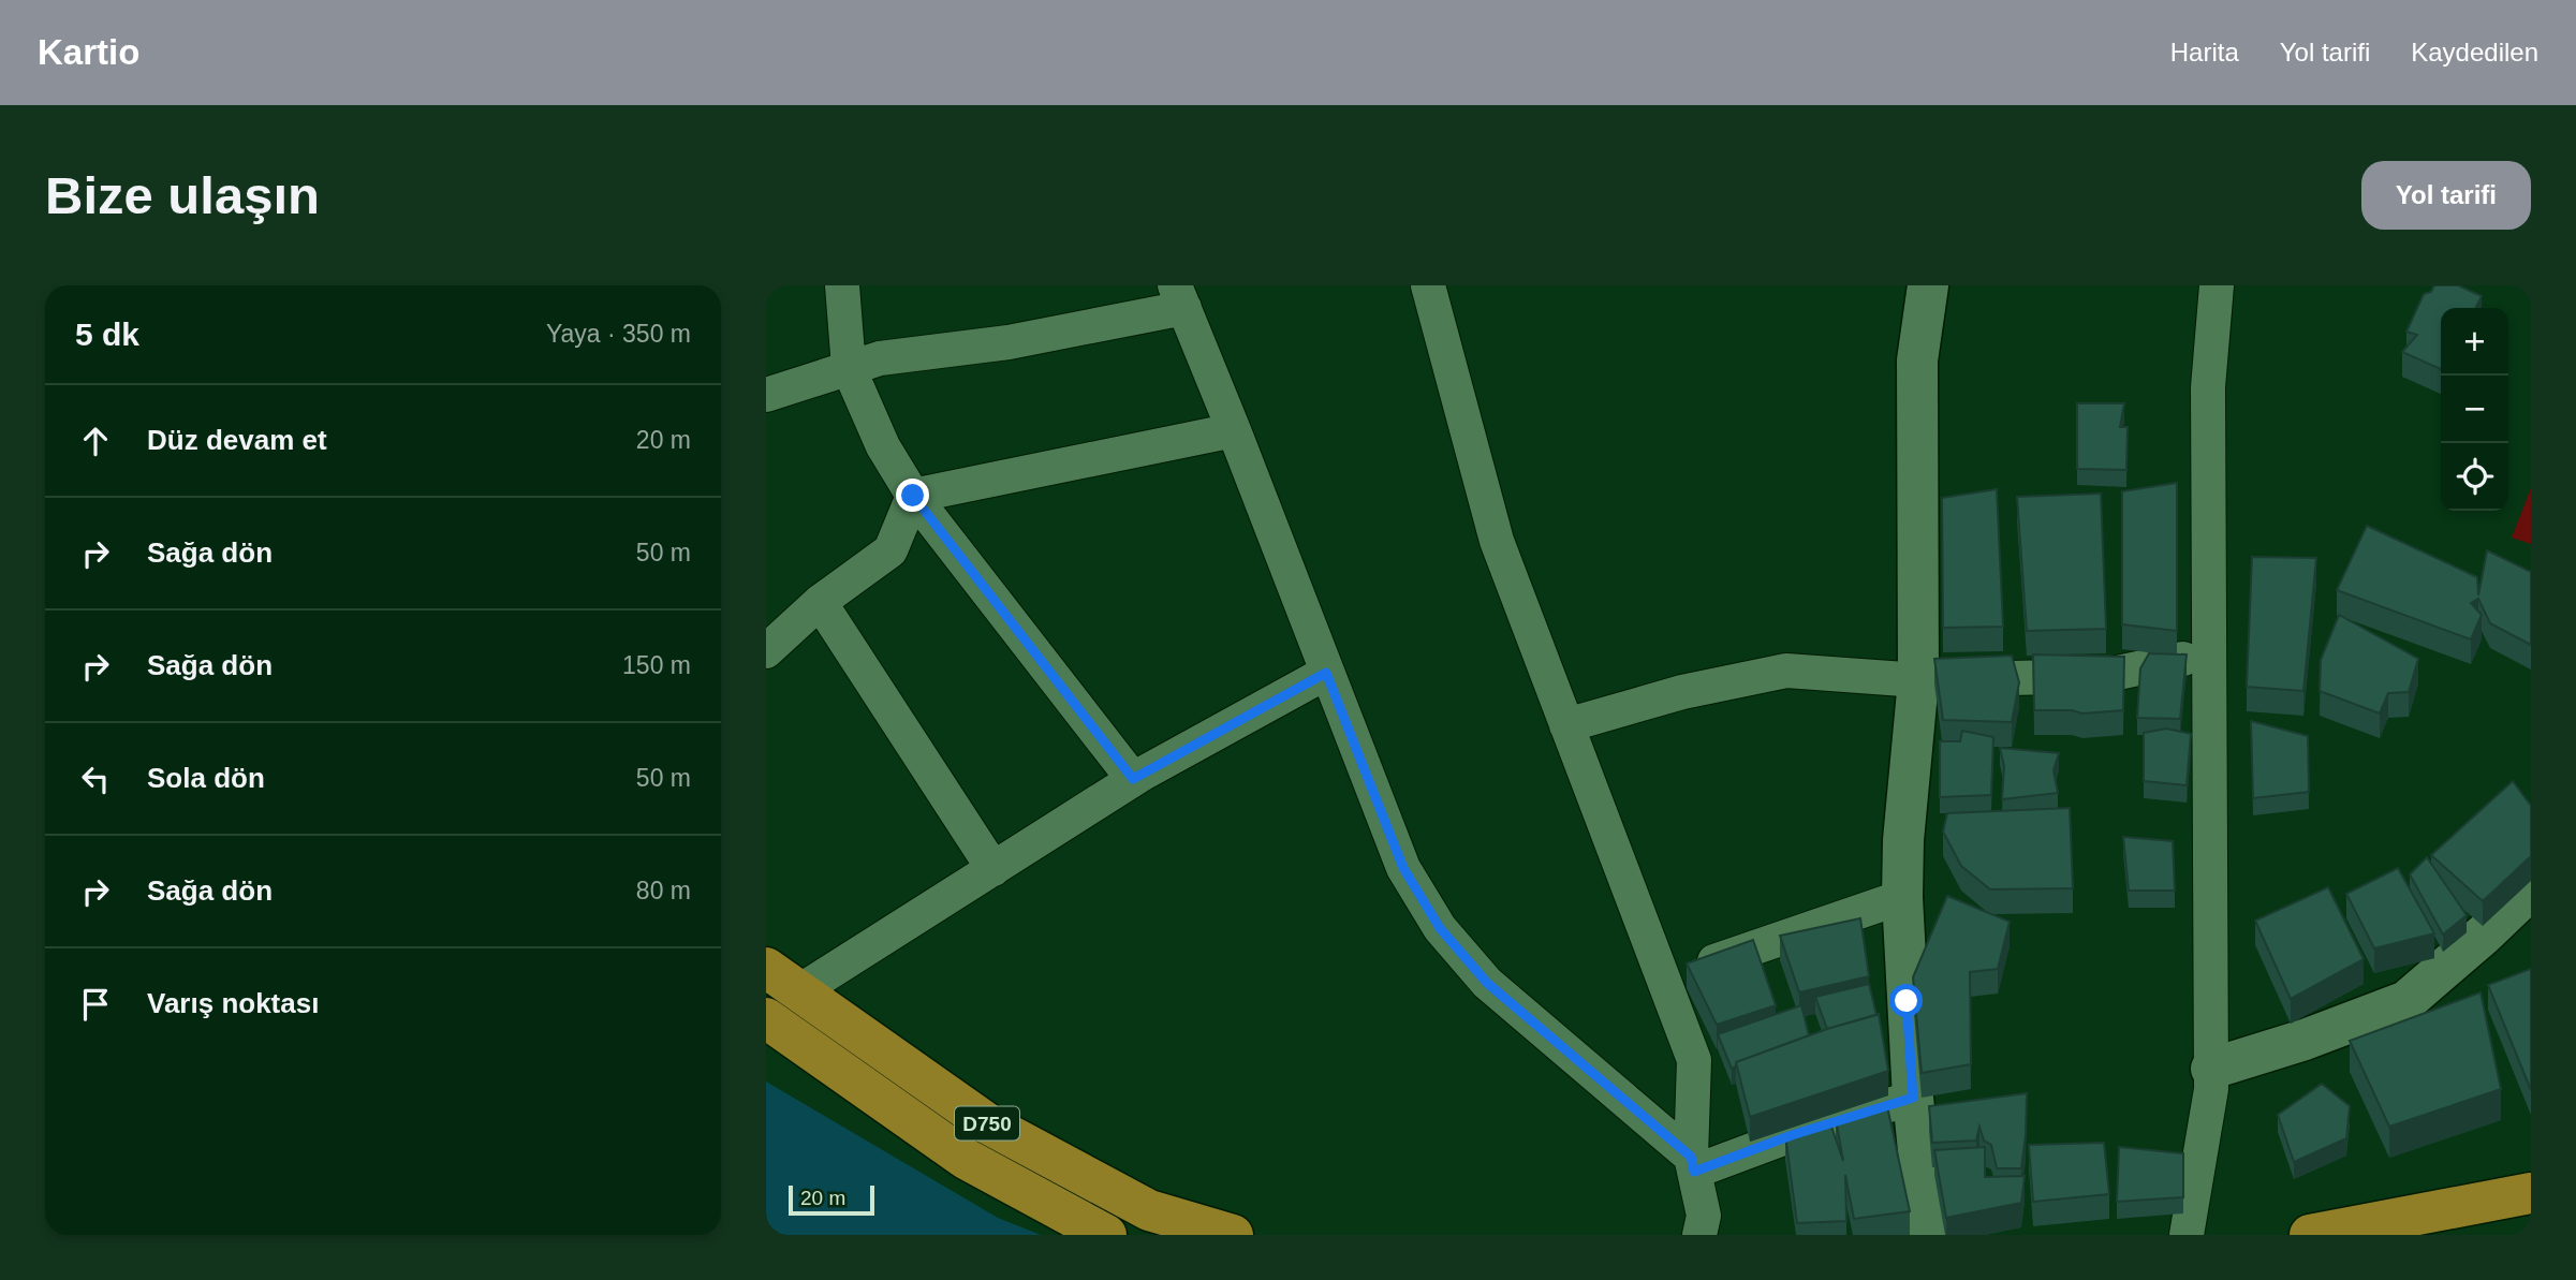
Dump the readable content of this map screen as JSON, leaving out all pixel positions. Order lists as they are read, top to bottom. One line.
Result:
{"streets":{"highway":["D750"]},"scale_bar":"20 m","page":{"header":"Kartio","nav":["Harita","Yol tarifi","Kaydedilen"],"buttons":"Yol tarifi","title":"Bize ulaşın","heading":["5 dk","Yaya · 350 m"],"map_buttons":["+","−"],"list":[["Düz devam et","20 m"],["Sağa dön","50 m"],["Sağa dön","150 m"],["Sola dön","50 m"],["Sağa dön","80 m"],"Varış noktası"],"scale":"20 m"}}
